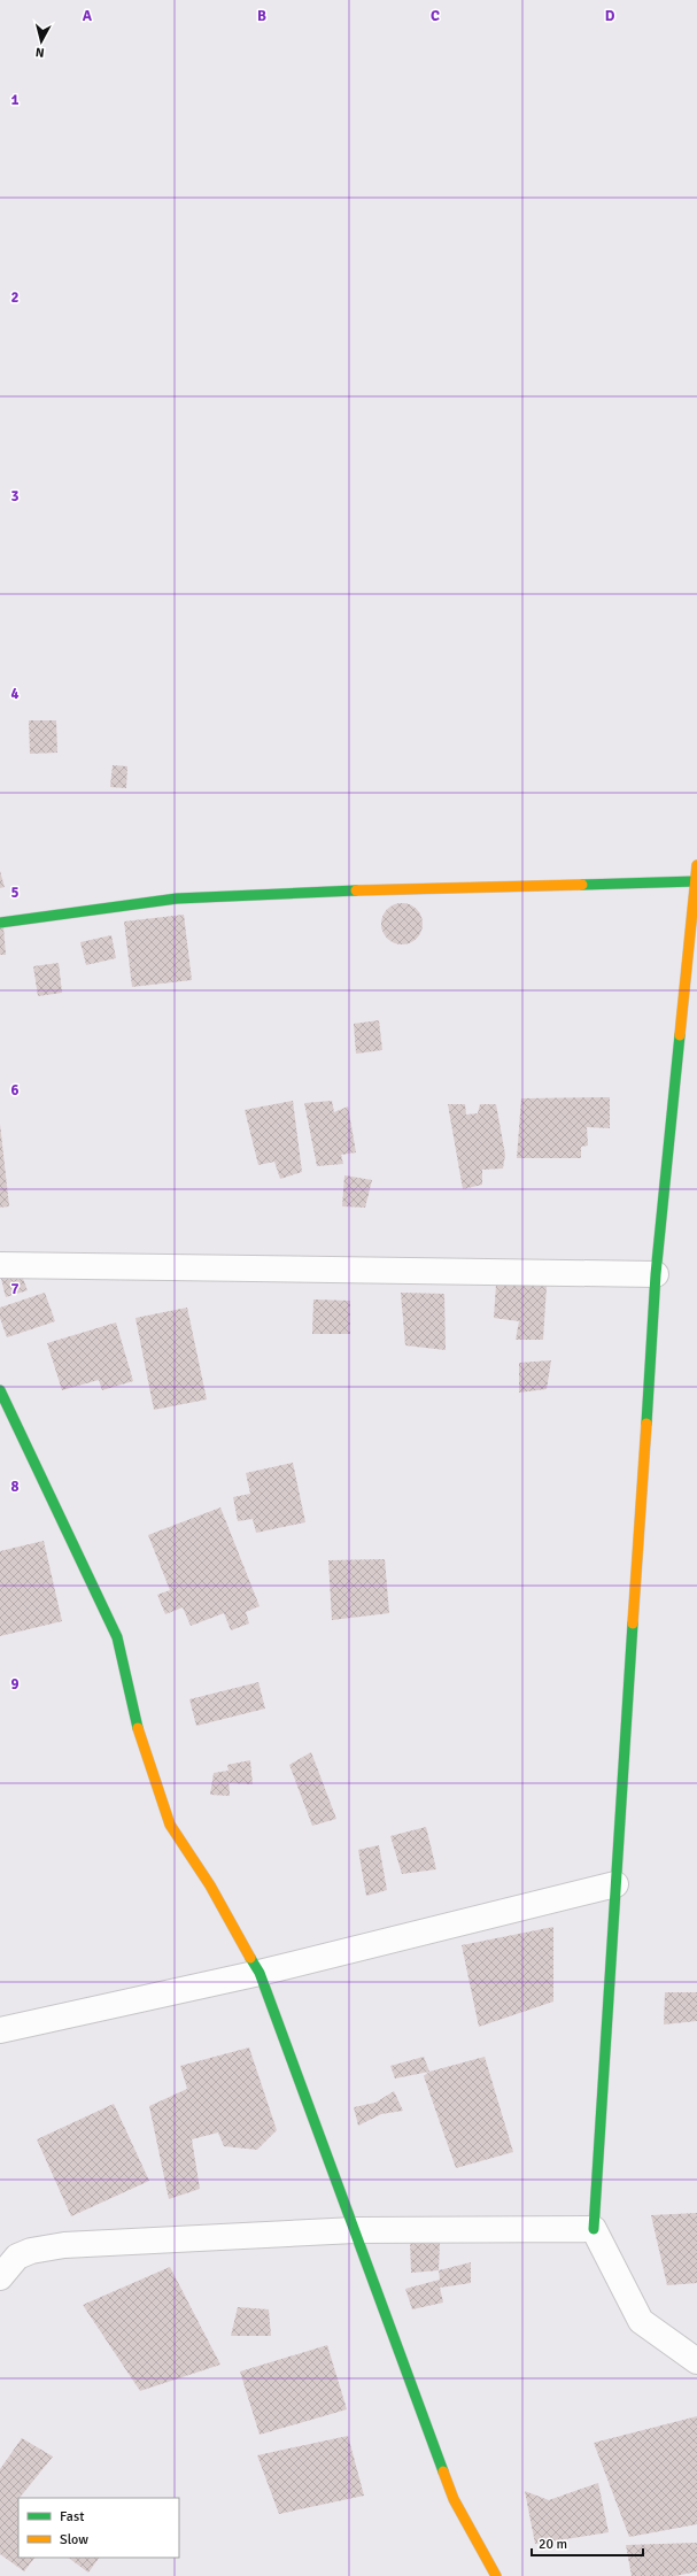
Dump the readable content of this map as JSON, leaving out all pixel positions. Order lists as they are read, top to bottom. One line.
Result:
{"legend":["Fast","Slow"],"scale_bar":"20 m","north":"bottom","grid":{"columns":["A","B","C","D"],"rows":["1","2","3","4","5","6","7","8","9"]}}
